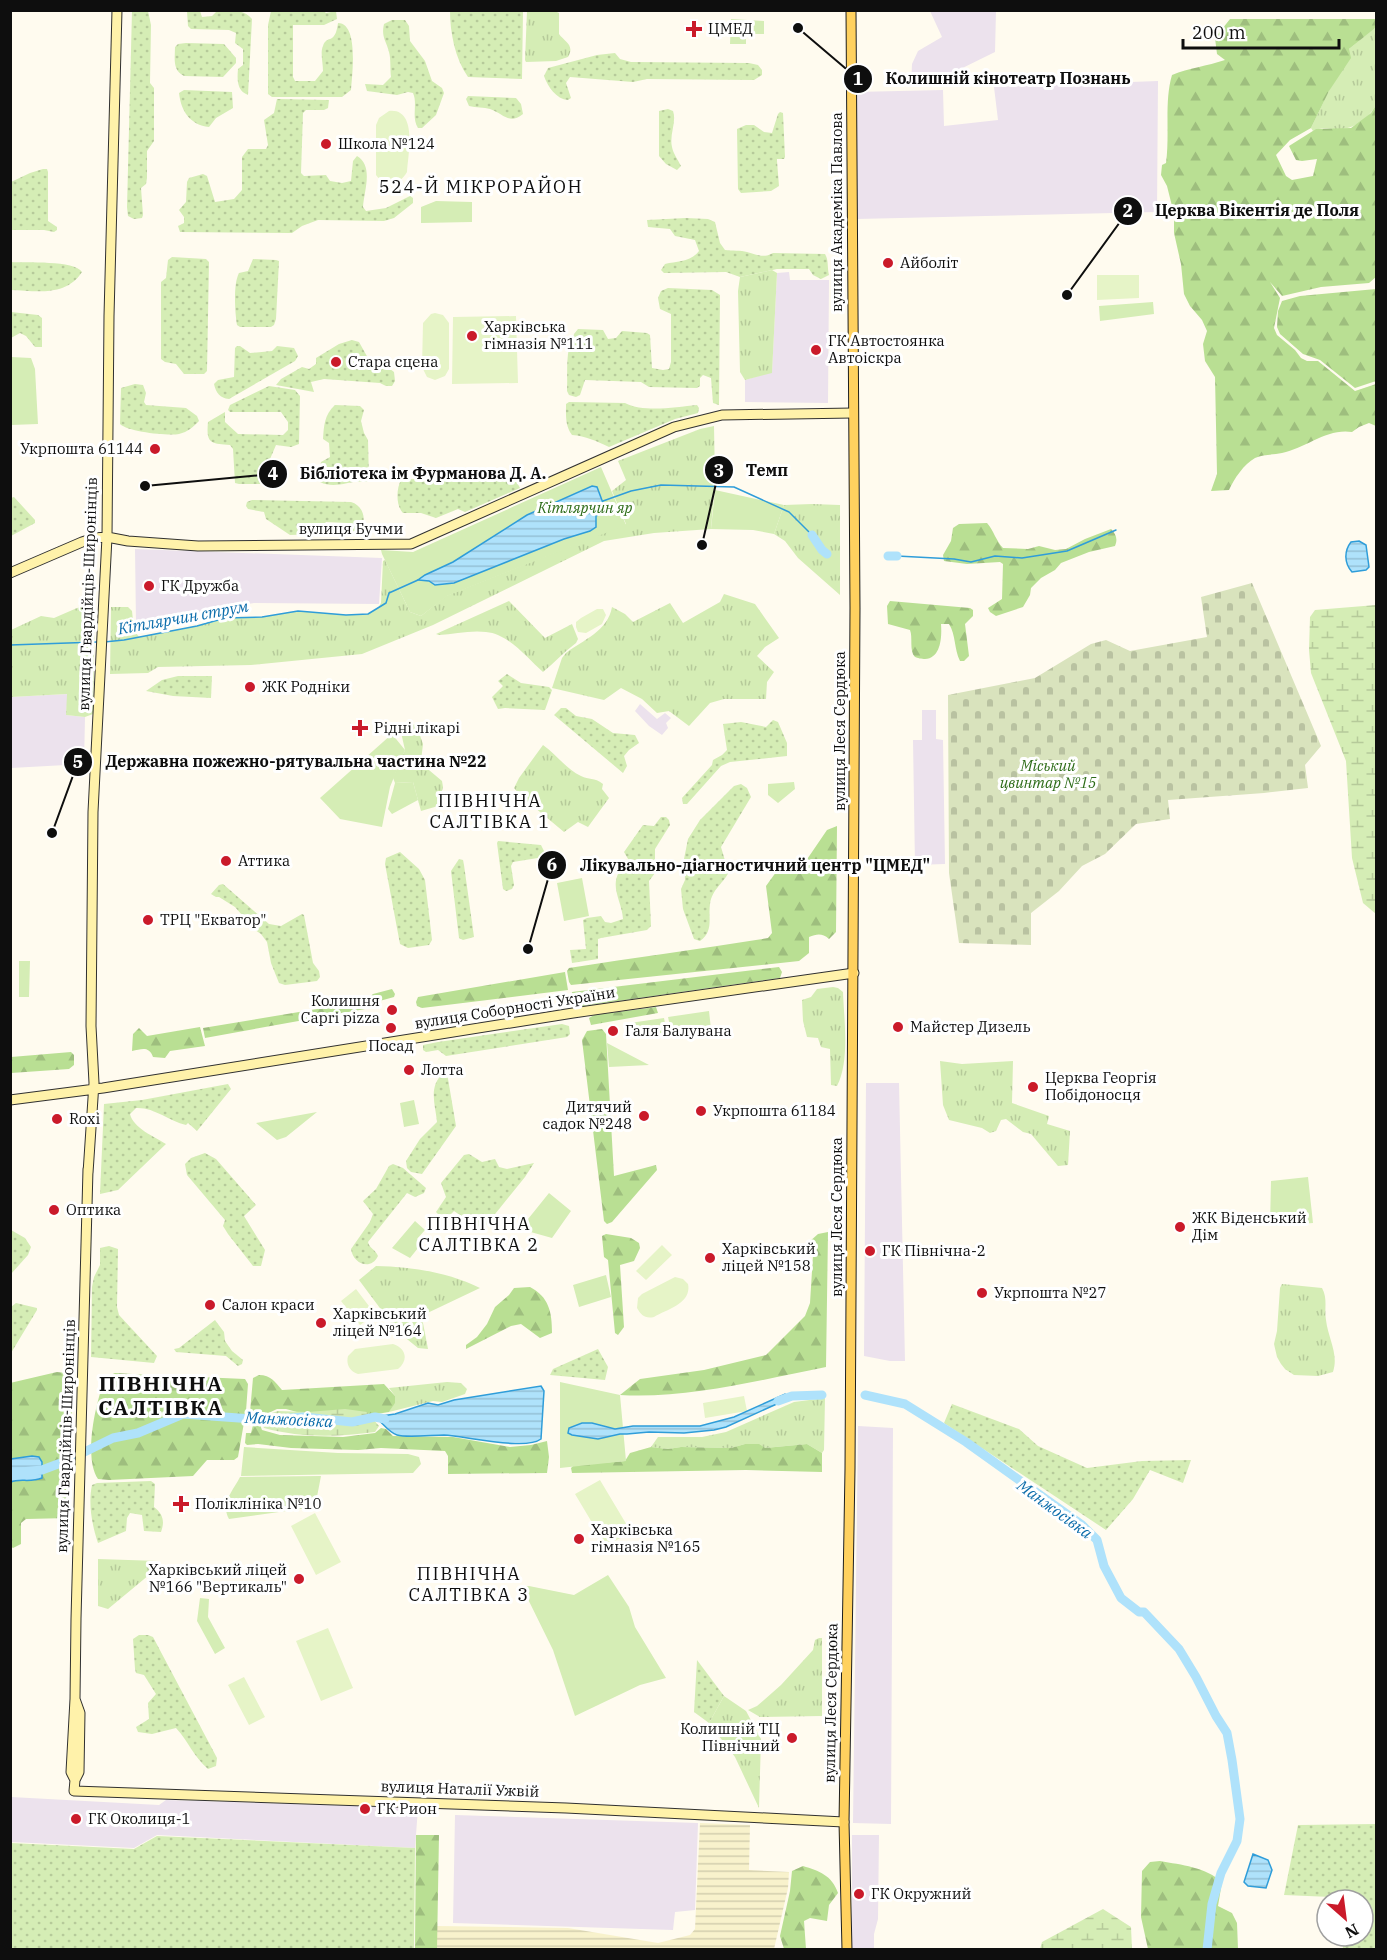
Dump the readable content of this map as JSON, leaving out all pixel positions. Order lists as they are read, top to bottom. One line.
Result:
{"streets":{"main road":["вулиця Академіка Павлова","вулиця Бучми","вулиця Гвардійців-Широнінців","вулиця Леся Сердюка","вулиця Соборності України","вулиця Наталії Ужвій"]},"crossings":[["вулиця Академіка Павлова","вулиця Бучми"],["вулиця Академіка Павлова","вулиця Леся Сердюка"],["вулиця Бучми","вулиця Гвардійців-Широнінців"],["вулиця Бучми","вулиця Леся Сердюка"],["вулиця Гвардійців-Широнінців","вулиця Соборності України"],["вулиця Гвардійців-Широнінців","вулиця Наталії Ужвій"],["вулиця Леся Сердюка","вулиця Соборності України"],["вулиця Леся Сердюка","вулиця Наталії Ужвій"]],"districts":["524-Й МІКРОРАЙОН","ПІВНІЧНА САЛТІВКА 1","ПІВНІЧНА САЛТІВКА 2","ПІВНІЧНА САЛТІВКА","ПІВНІЧНА САЛТІВКА 3"],"water":["Кітлярчин струм","Манжосівка"],"parks":["Кітлярчин яр","Міський цвинтар №15"],"places":{"other":["Колишній кінотеатр Познань","Школа №124","Айболіт","Церква Вікентія де Поля","Харківська гімназія №111","ГК Автостоянка Автоіскра","Стара сцена","Укрпошта 61144","Бібліотека iм Фурманова Д. А.","Темп","ГК Дружба","ЖК Родніки","Державна пожежно-рятувальна частина №22","Аттика","ТРЦ \"Екватор\"","Лікувально-діагностичний центр \"ЦМЕД\"","Колишня Capri pizza","Майстер Дизель","Посад","Галя Балувана","Лотта","Церква Георгія Побідоносця","Укрпошта 61184","Дитячий садок №248","Roxi","Оптика","ЖК Віденський Дім","ГК Північна-2","Харківський ліцей №158","Укрпошта №27","Салон краси","Харківський ліцей №164","Харківська гімназія №165","Харківський ліцей №166 \"Вертикаль\"","Колишній ТЦ Північний","ГК Рион","ГК Околиця-1","ГК Окружний"],"health":["ЦМЕД","Рідні лікарі","Поліклініка №10"]},"scale_bar":"200 m","north":"bottom right"}
